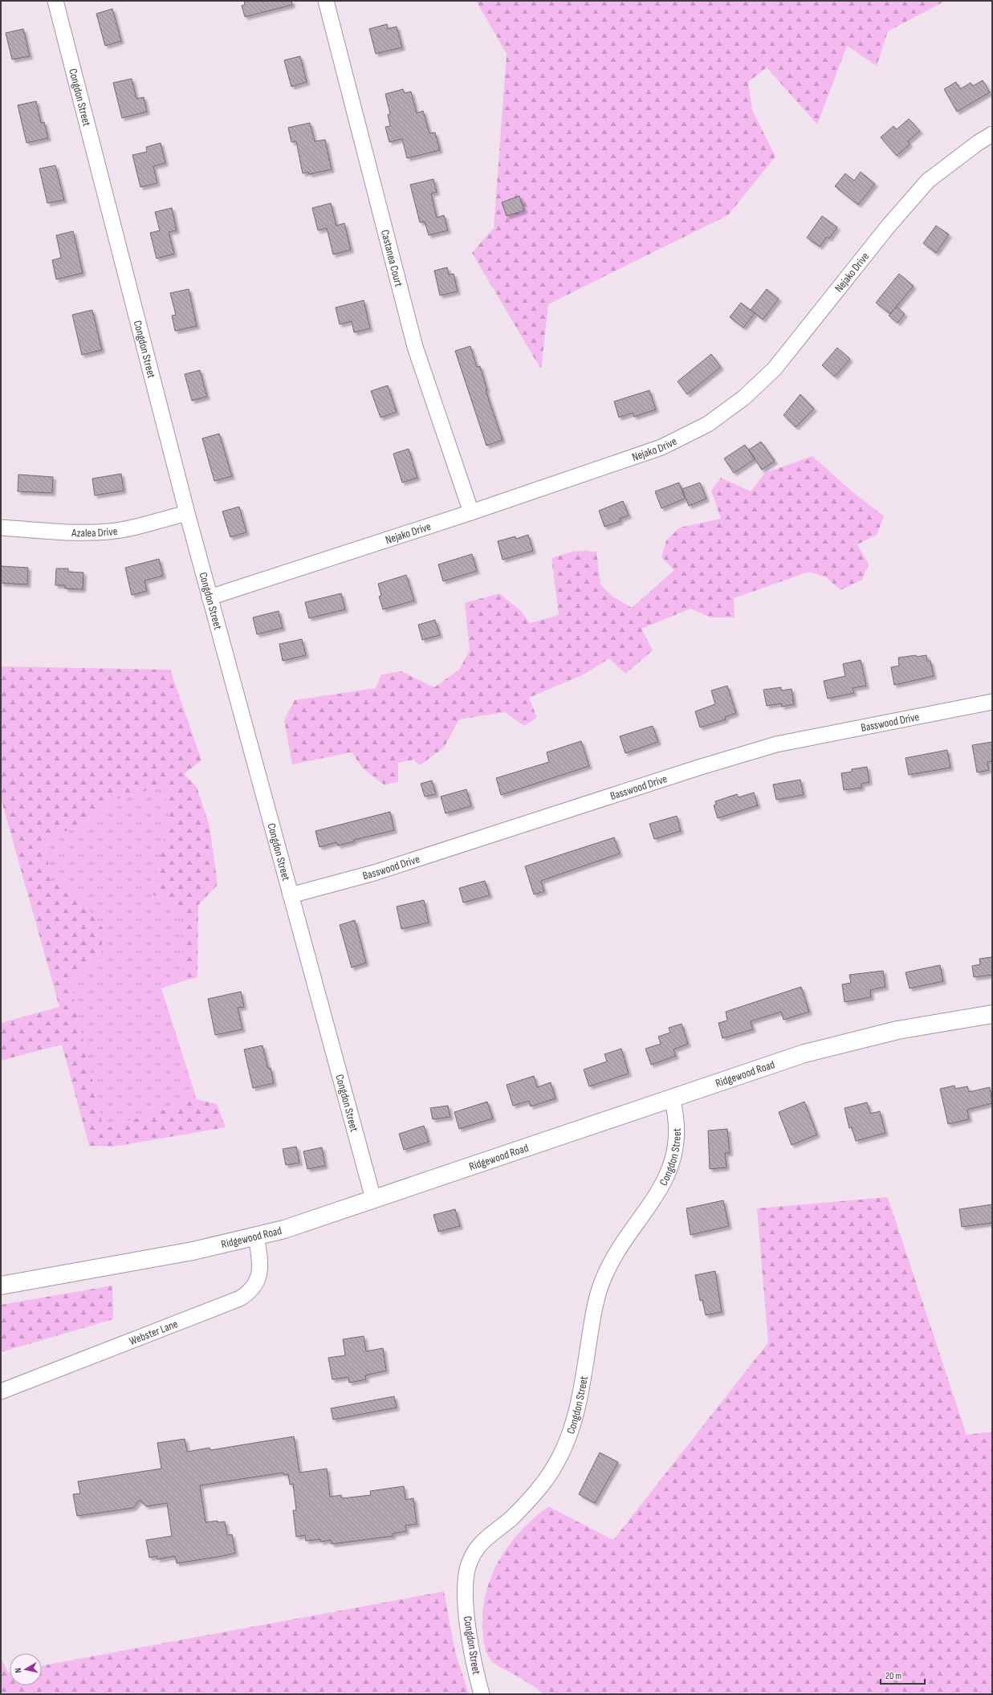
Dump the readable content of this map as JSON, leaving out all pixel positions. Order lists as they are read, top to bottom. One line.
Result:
{"streets":{"main road":["Ridgewood Road"],"street":["Congdon Street","Castanea Court","Nejako Drive","Azalea Drive","Basswood Drive","Webster Lane"]},"crossings":[["Congdon Street","Nejako Drive"],["Congdon Street","Azalea Drive"],["Congdon Street","Basswood Drive"],["Congdon Street","Ridgewood Road"],["Castanea Court","Nejako Drive"],["Ridgewood Road","Webster Lane"]],"scale_bar":"20 m","north":"left"}
